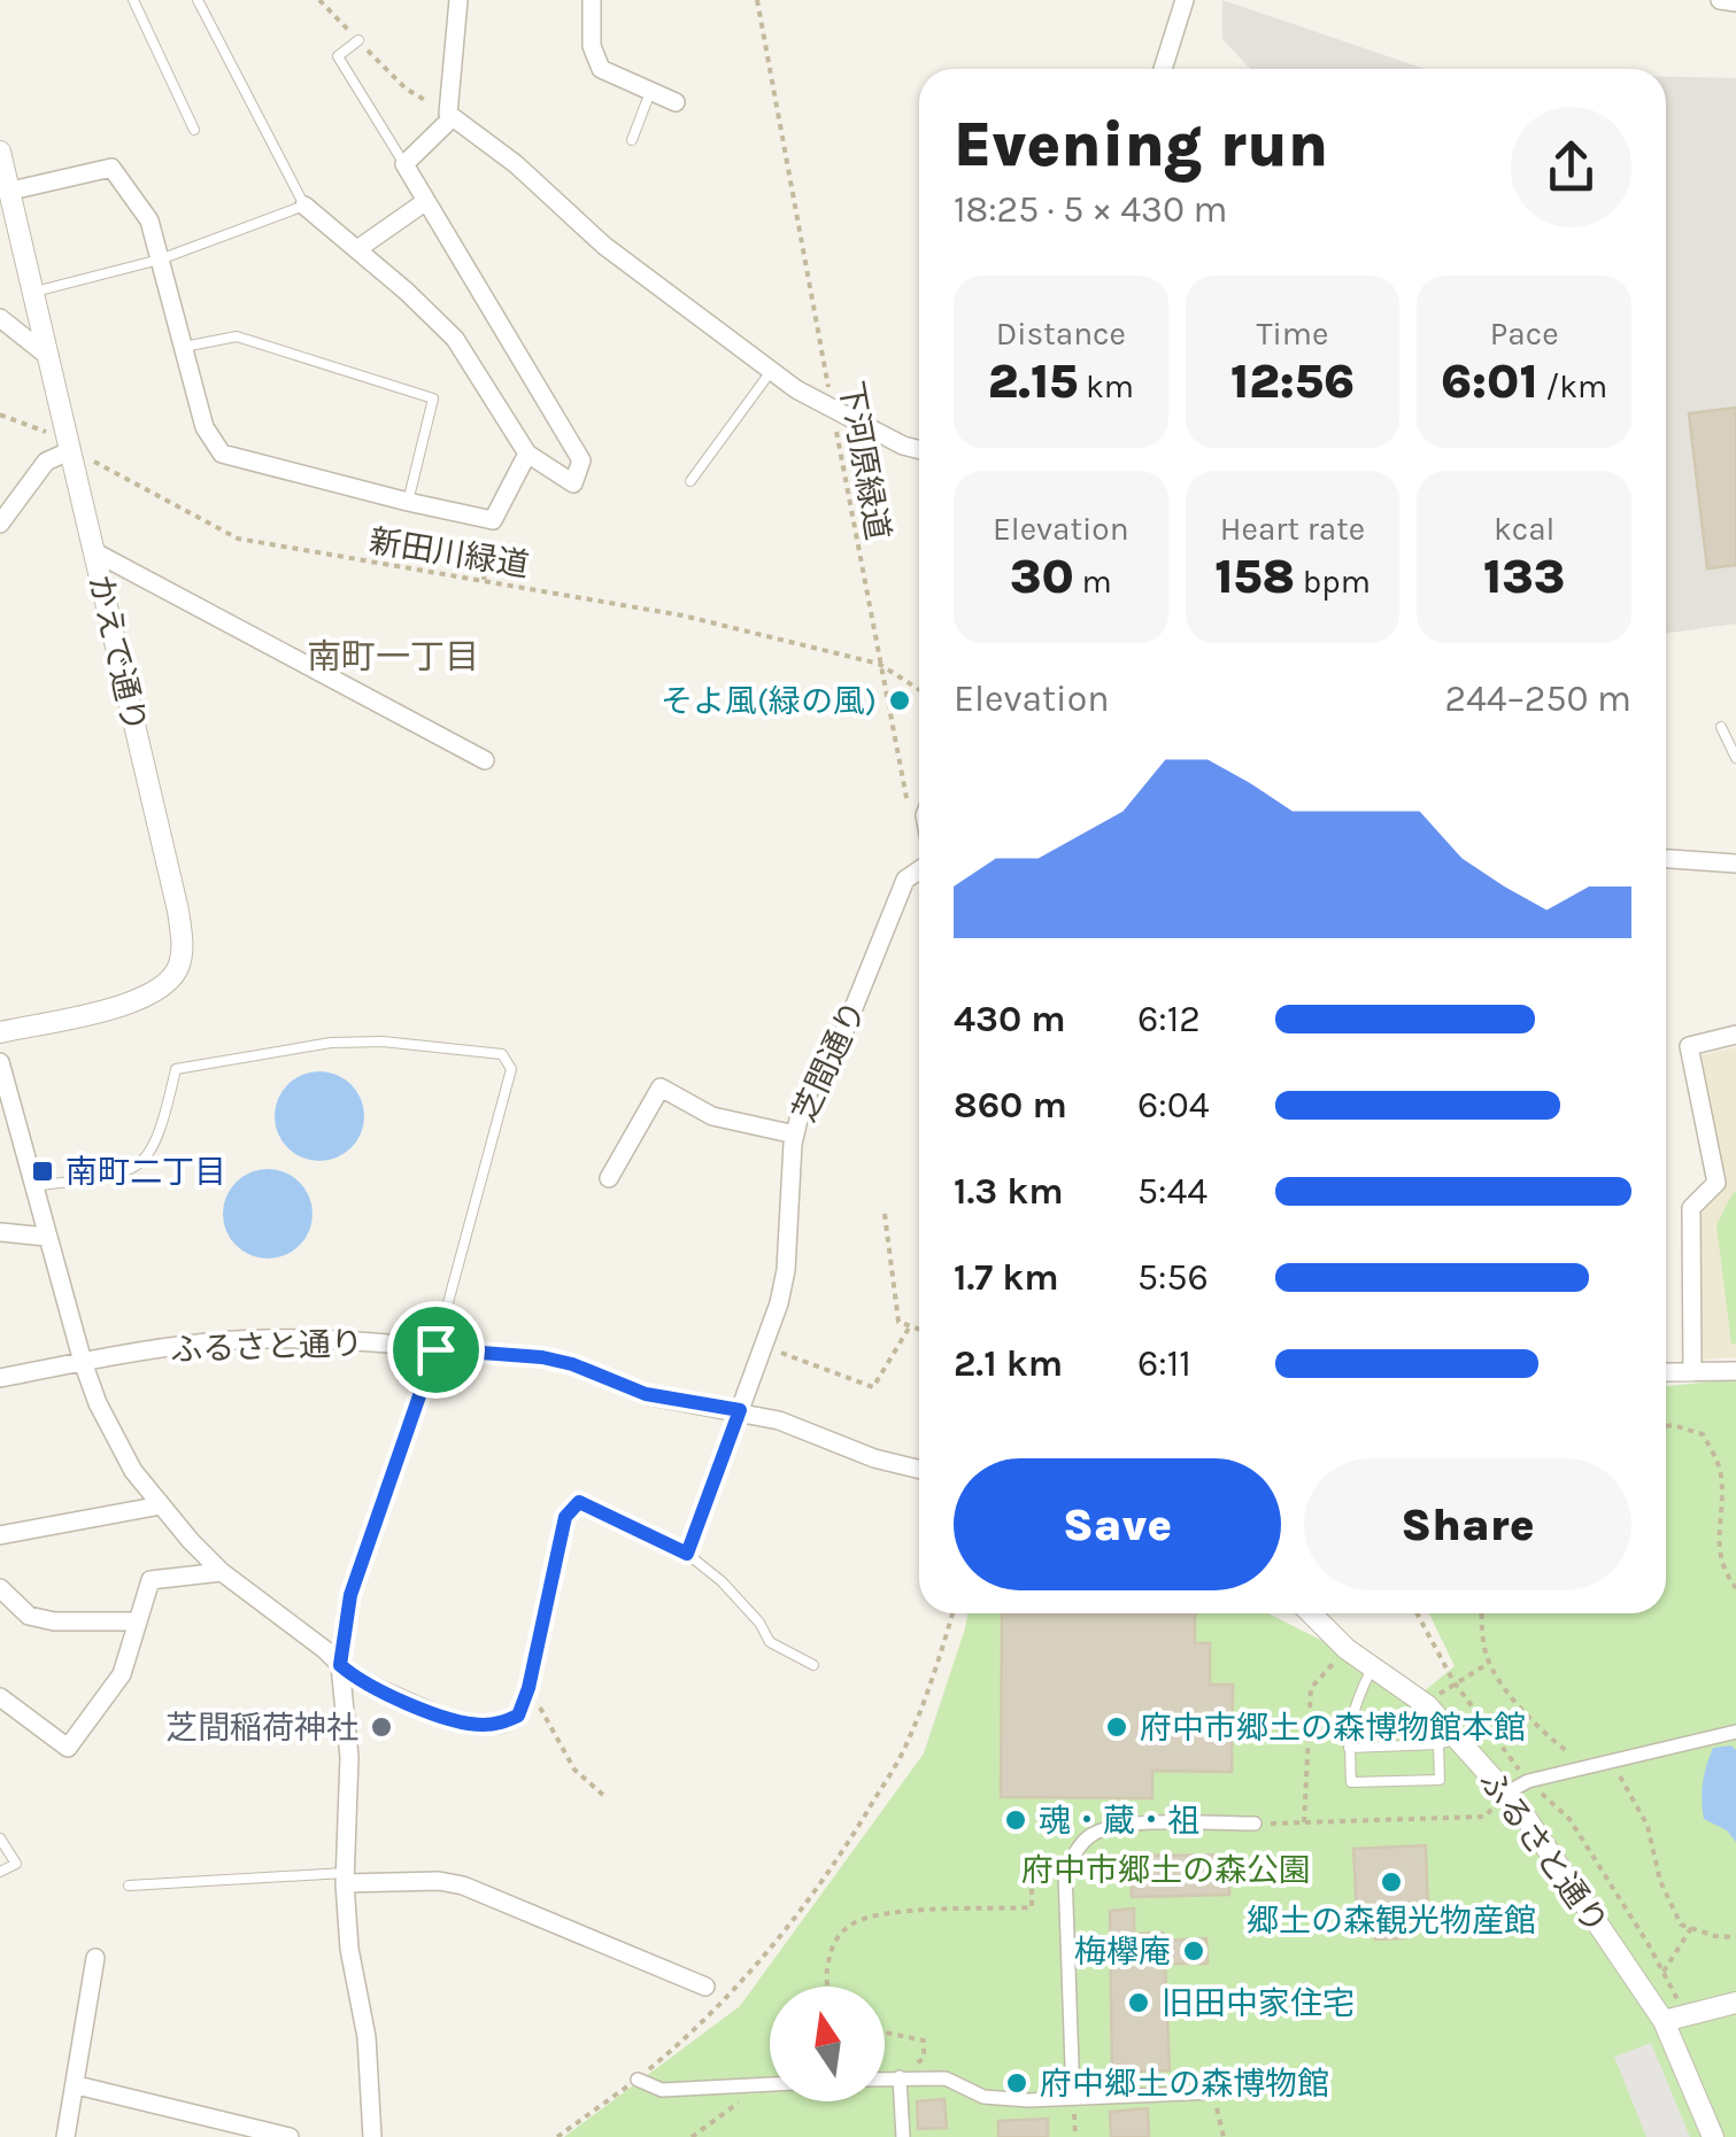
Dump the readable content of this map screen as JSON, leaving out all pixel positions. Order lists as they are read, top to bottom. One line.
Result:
{"streets":{"street":["かえで通り","芝間通り","ふるさと通り"],"path":["下河原緑道","新田川緑道"]},"crossings":[["下河原緑道","新田川緑道"],["新田川緑道","かえで通り"],["芝間通り","ふるさと通り"]],"districts":["南町一丁目"],"parks":["府中市郷土の森公園"],"places":{"other":["そよ風(緑の風)","芝間稲荷神社","府中市郷土の森博物館本館","魂・蔵・祖","郷土の森観光物産館","梅欅庵","旧田中家住宅","府中郷土の森博物館"],"transit":["南町二丁目"]},"north":"top","page":{"heading":["Evening run","18:25 · 5 × 430 m"],"stats":[["Distance","2.15 km"],["Time","12:56"],["Pace","6:01 /km"],["Elevation","30 m"],["Heart rate","158 bpm"],["kcal","133"]],"chart":["Elevation","244–250 m"],"list":[{"name":"430 m","note":"6:12"},{"name":"860 m","note":"6:04"},{"name":"1.3 km","note":"5:44"},{"name":"1.7 km","note":"5:56"},{"name":"2.1 km","note":"6:11"}],"buttons":["Save","Share"]}}
